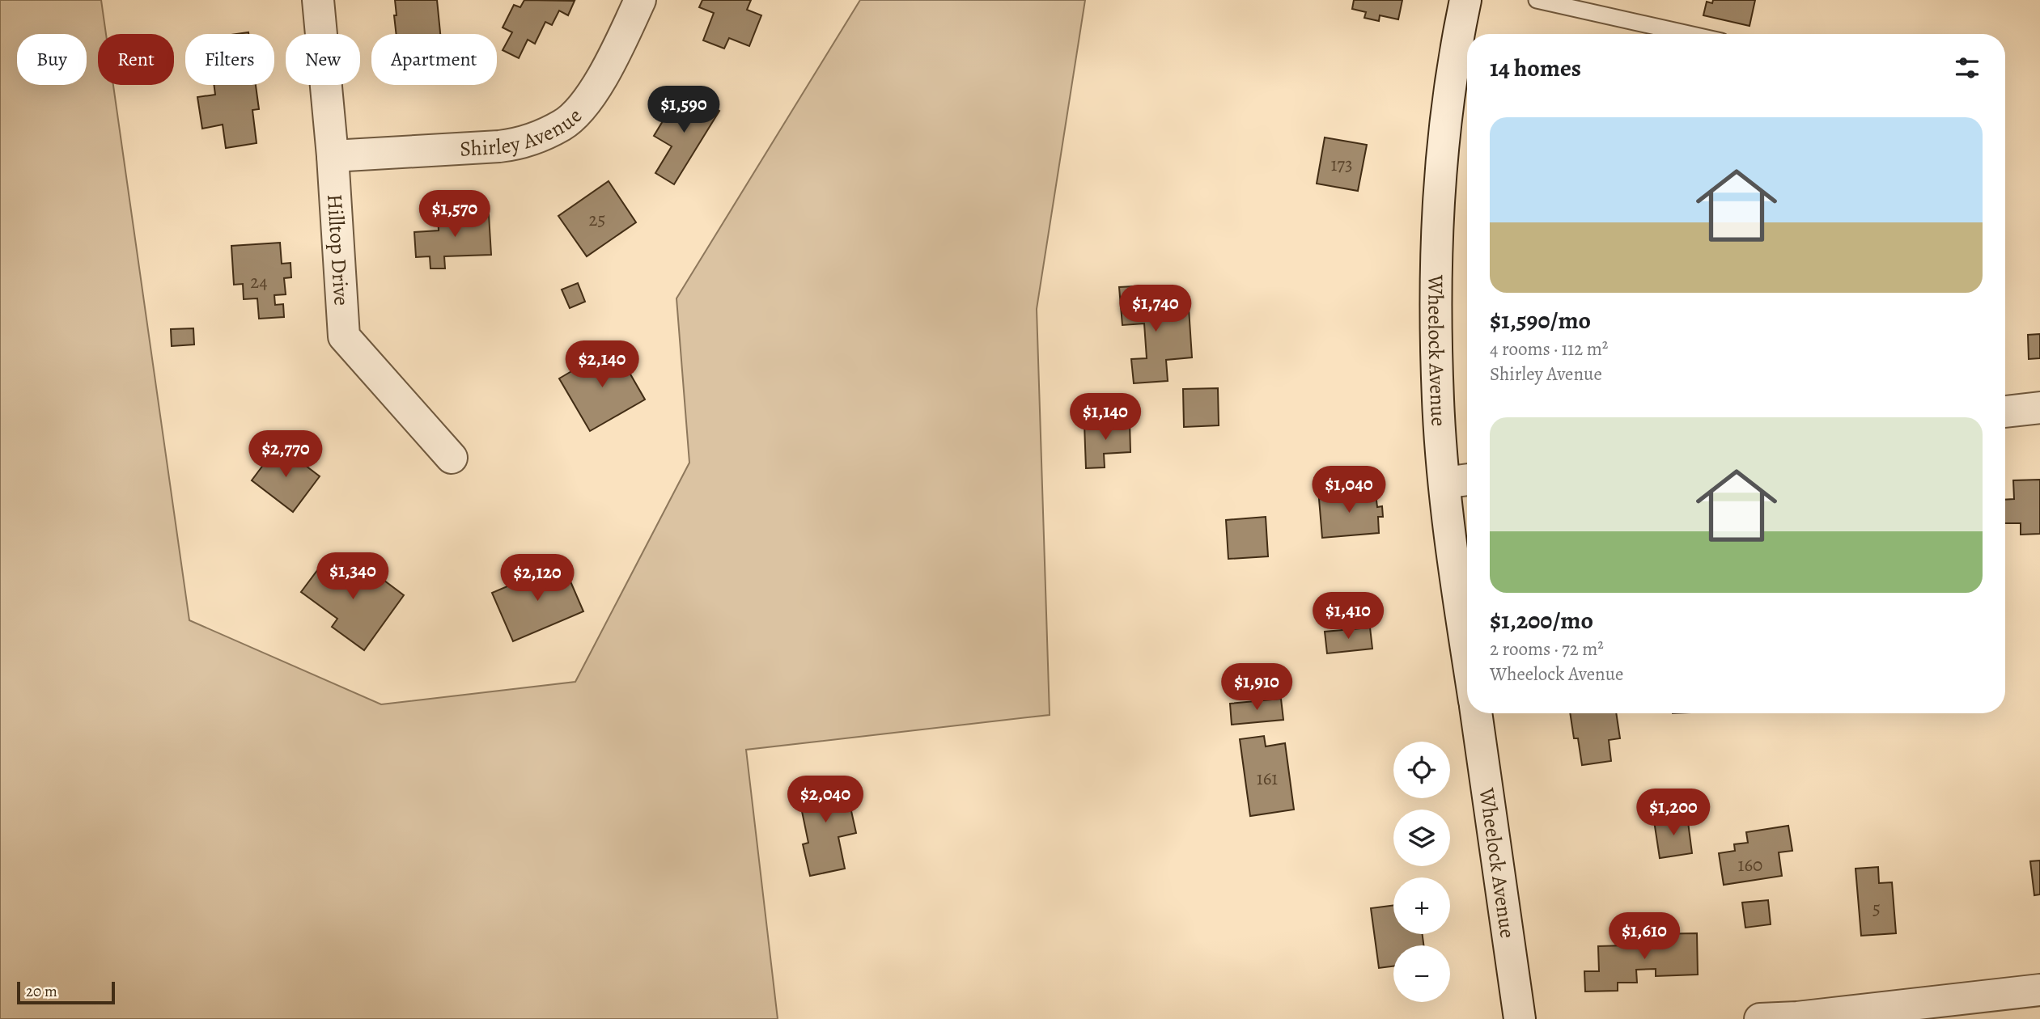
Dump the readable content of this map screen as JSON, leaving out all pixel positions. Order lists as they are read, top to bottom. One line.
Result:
{"streets":{"street":["Shirley Avenue","Hilltop Drive","Wheelock Avenue"]},"crossings":[["Shirley Avenue","Hilltop Drive"]],"house_numbers":["173","25","24","161","160","5"],"scale_bar":"20 m","page":{"chip":["Buy","Rent","Filters","New","Apartment"],"heading":"14 homes","price":["$1,590","$1,570","$1,740","$2,140","$1,140","$2,770","$1,040","$1,340","$2,120","$1,410","$1,910","$2,040","$1,200","$1,610"],"list":[{"name":"$1,590/mo","note":"4 rooms · 112 m² · Shirley Avenue"},{"name":"$1,200/mo","note":"2 rooms · 72 m² · Wheelock Avenue"}],"map_buttons":["+","−"],"scale":"20 m"}}
